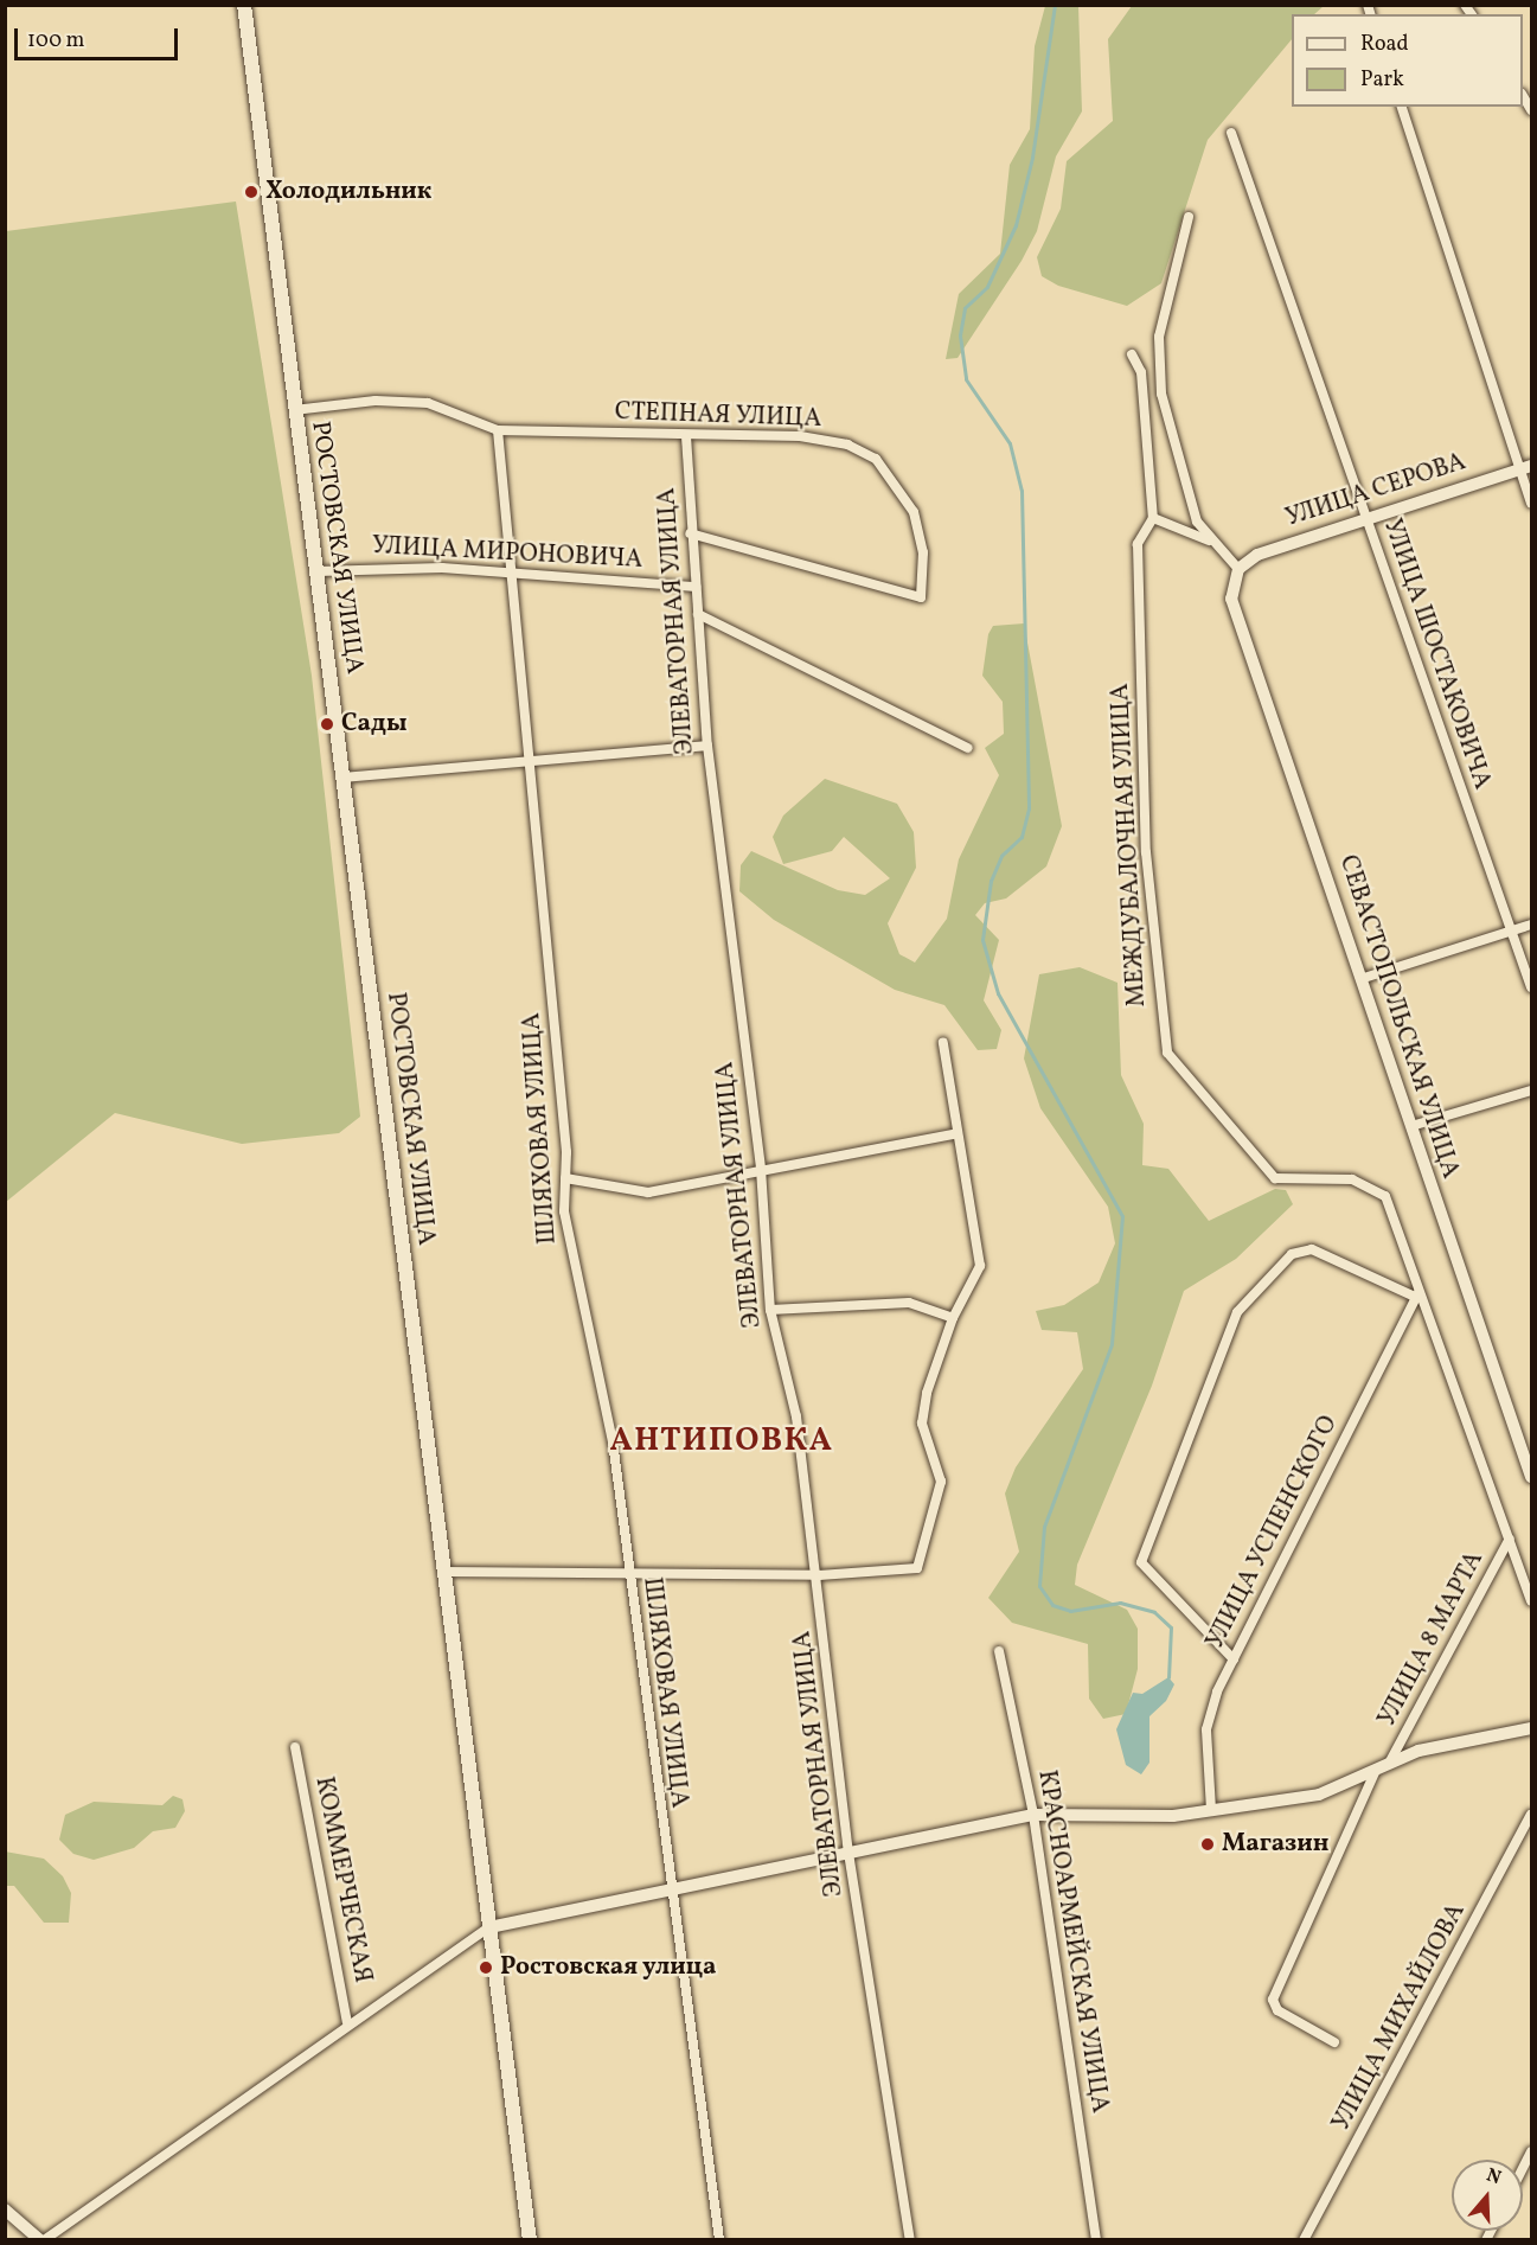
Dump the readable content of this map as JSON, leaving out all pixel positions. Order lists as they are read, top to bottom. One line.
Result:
{"streets":{"main road":["РОСТОВСКАЯ УЛИЦА"],"street":["СТЕПНАЯ УЛИЦА","УЛИЦА СЕРОВА","УЛИЦА МИРОНОВИЧА","ЭЛЕВАТОРНАЯ УЛИЦА","УЛИЦА ШОСТАКОВИЧА","МЕЖДУБАЛОЧНАЯ УЛИЦА","СЕВАСТОПОЛЬСКАЯ УЛИЦА","ШЛЯХОВАЯ УЛИЦА","УЛИЦА УСПЕНСКОГО","УЛИЦА 8 МАРТА","КОММЕРЧЕСКАЯ","КРАСНОАРМЕЙСКАЯ УЛИЦА","УЛИЦА МИХАЙЛОВА"]},"crossings":[["СТЕПНАЯ УЛИЦА","РОСТОВСКАЯ УЛИЦА"],["СТЕПНАЯ УЛИЦА","ЭЛЕВАТОРНАЯ УЛИЦА"],["СТЕПНАЯ УЛИЦА","ШЛЯХОВАЯ УЛИЦА"],["УЛИЦА СЕРОВА","УЛИЦА ШОСТАКОВИЧА"],["УЛИЦА СЕРОВА","СЕВАСТОПОЛЬСКАЯ УЛИЦА"],["РОСТОВСКАЯ УЛИЦА","УЛИЦА МИРОНОВИЧА"],["УЛИЦА МИРОНОВИЧА","ЭЛЕВАТОРНАЯ УЛИЦА"],["УЛИЦА МИРОНОВИЧА","ШЛЯХОВАЯ УЛИЦА"],["МЕЖДУБАЛОЧНАЯ УЛИЦА","УЛИЦА УСПЕНСКОГО"],["МЕЖДУБАЛОЧНАЯ УЛИЦА","УЛИЦА 8 МАРТА"]],"districts":["АНТИПОВКА"],"places":["Холодильник","Сады","Магазин","Ростовская улица"],"legend":["Road","Park"],"scale_bar":"100 m","north":"top"}
